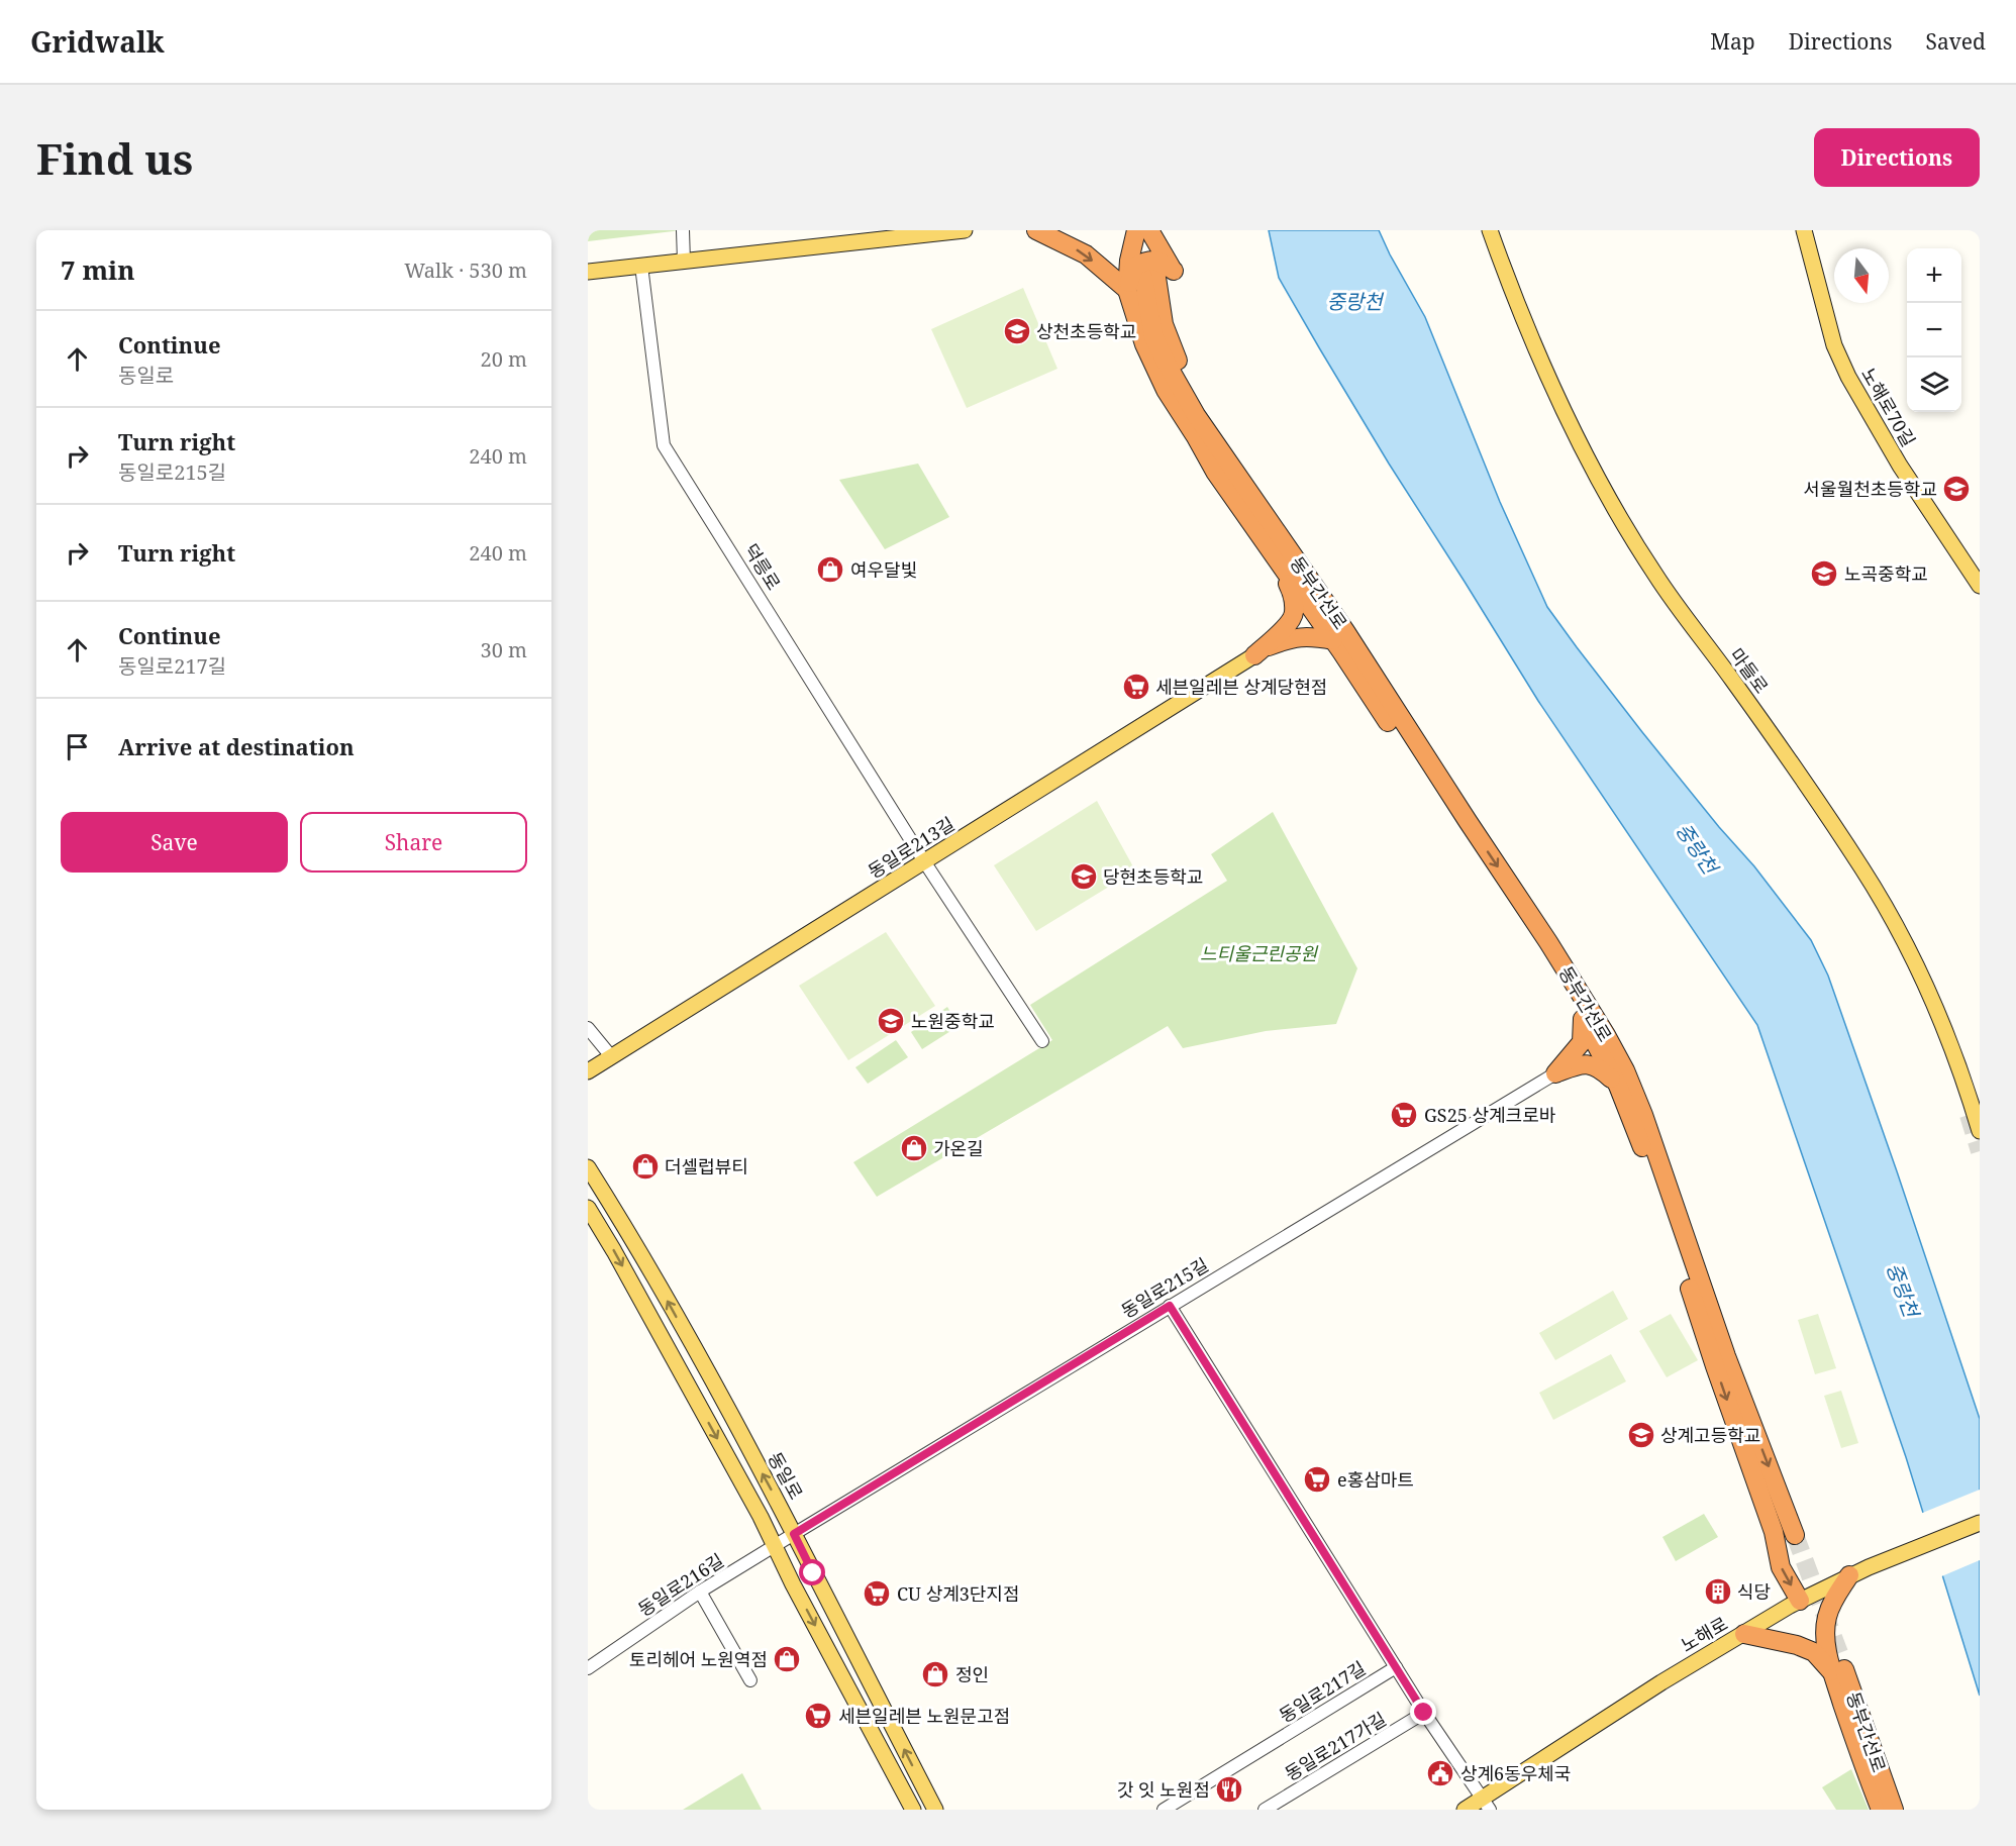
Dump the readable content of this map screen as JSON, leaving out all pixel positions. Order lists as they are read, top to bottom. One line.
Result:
{"streets":{"highway":["동부간선로"],"main road":["노해로70길","마들로","동일로213길","동일로","노해로"],"street":["덕릉로","동일로215길","동일로216길","동일로217길","동일로217가길"]},"crossings":[["덕릉로","동일로213길"],["동일로215길","동일로"],["동일로215길","동일로216길"],["동일로","동일로216길"]],"water":["중랑천"],"parks":["느티울근린공원"],"places":{"school or university":["상천초등학교","서울월천초등학교","노곡중학교","당현초등학교","노원중학교","상계고등학교"],"shop":["여우달빛","가온길","더셀럽뷰티","토리헤어 노원역점","정인"],"supermarket":["세븐일레븐 상계당현점","GS25 상계크로바","e홍삼마트","CU 상계3단지점","세븐일레븐 노원문고점"],"building":["식당"],"public building":["상계6동우체국"],"restaurant":["갓 잇 노원점"]},"north":"bottom","page":{"header":"Gridwalk","nav":["Map","Directions","Saved"],"buttons":["Directions",["Save","Share"]],"title":"Find us","heading":["7 min","Walk · 530 m"],"map_buttons":["+","−"],"list":[["Continue","동일로","20 m"],["Turn right","동일로215길","240 m"],["Turn right","240 m"],["Continue","동일로217길","30 m"],"Arrive at destination"]}}
